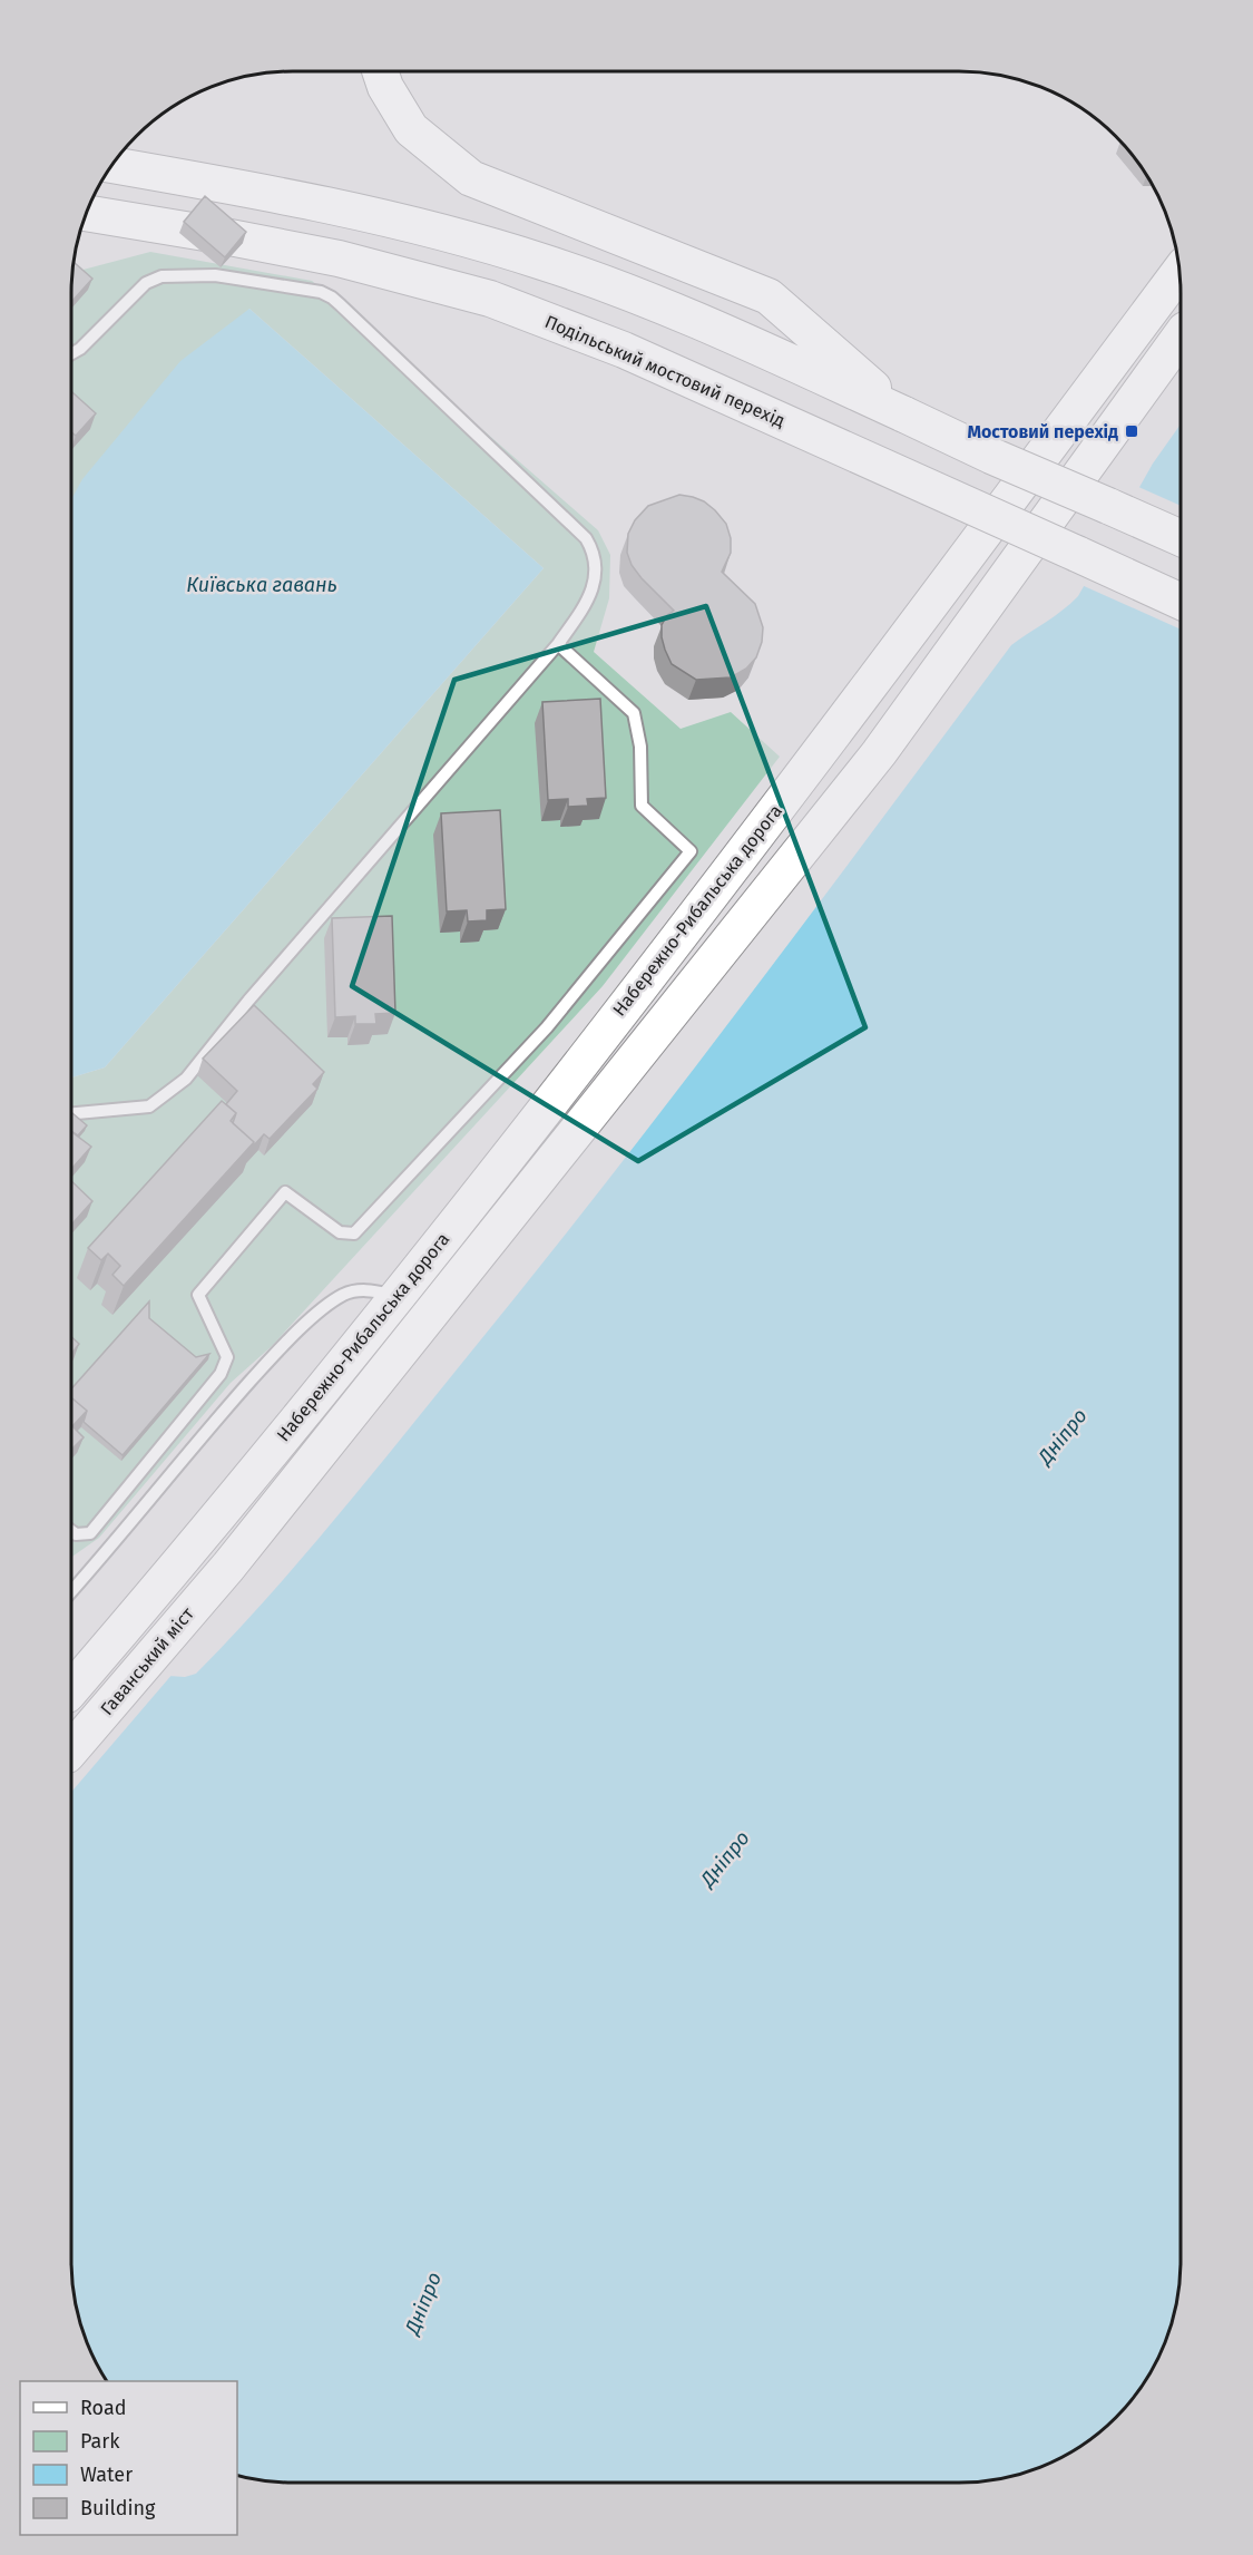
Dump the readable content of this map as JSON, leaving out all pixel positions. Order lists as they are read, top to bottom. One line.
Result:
{"streets":{"main road":["Подільський мостовий перехід","Набережно-Рибальська дорога","Гаванський міст"]},"crossings":[["Набережно-Рибальська дорога","Гаванський міст"]],"water":["Київська гавань","Дніпро"],"places":{"transit":["Мостовий перехід"]},"legend":["Road","Park","Water","Building"]}
